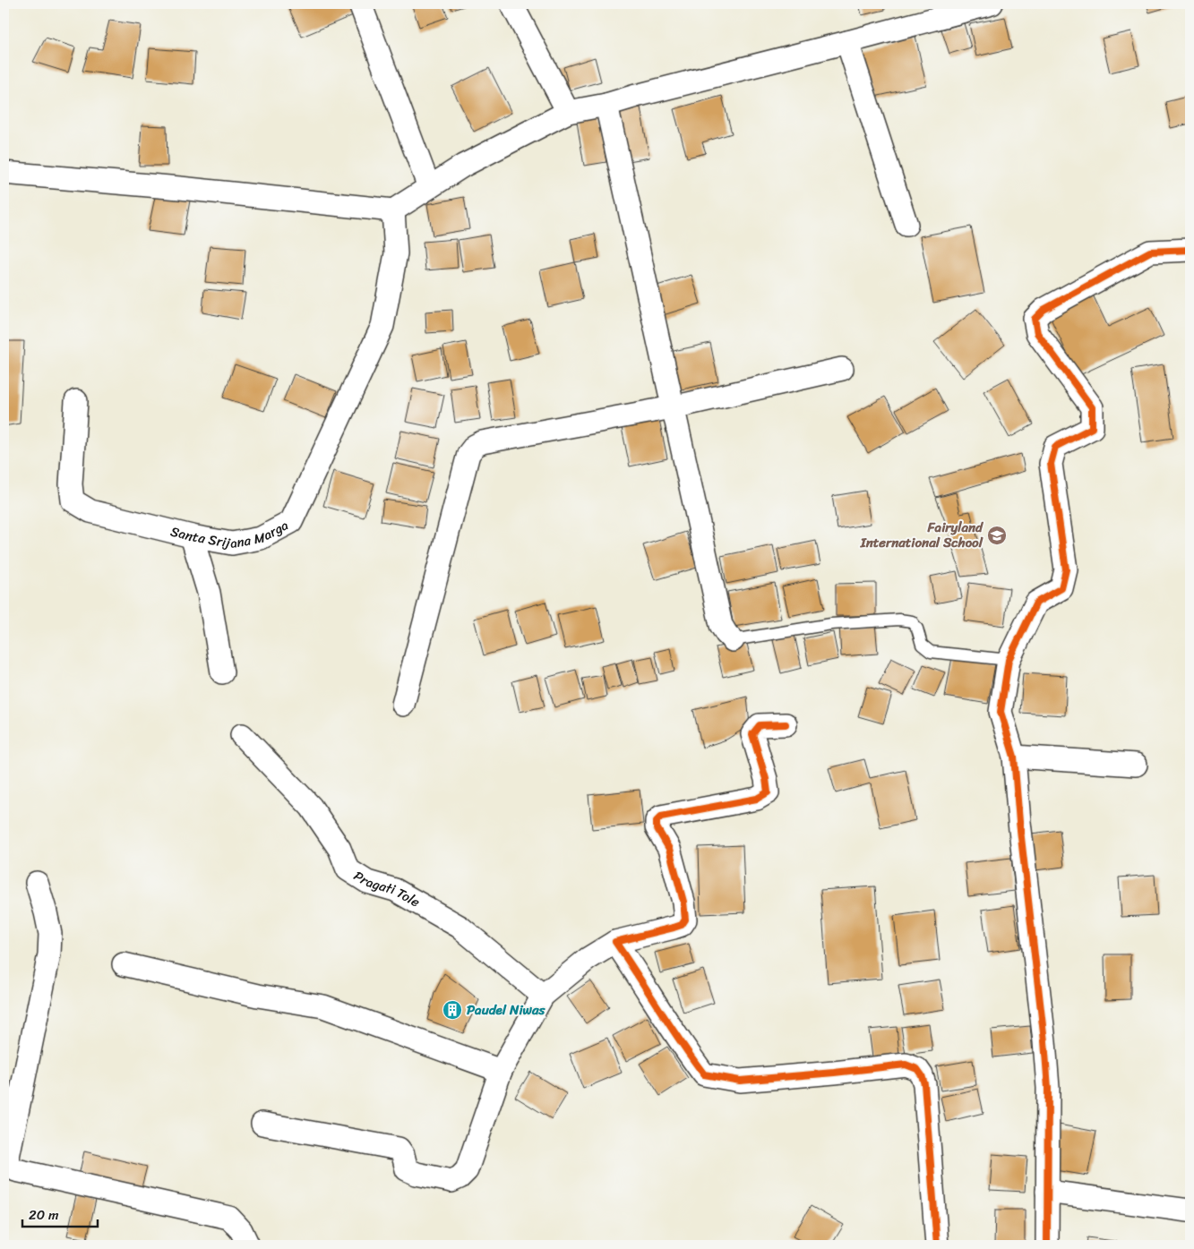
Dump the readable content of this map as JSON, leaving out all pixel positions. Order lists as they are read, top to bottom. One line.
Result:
{"streets":{"street":["Santa Srijana Marga","Pragati Tole"]},"places":{"school or university":["Fairyland International School"],"building":["Paudel Niwas"]},"scale_bar":"20 m"}
